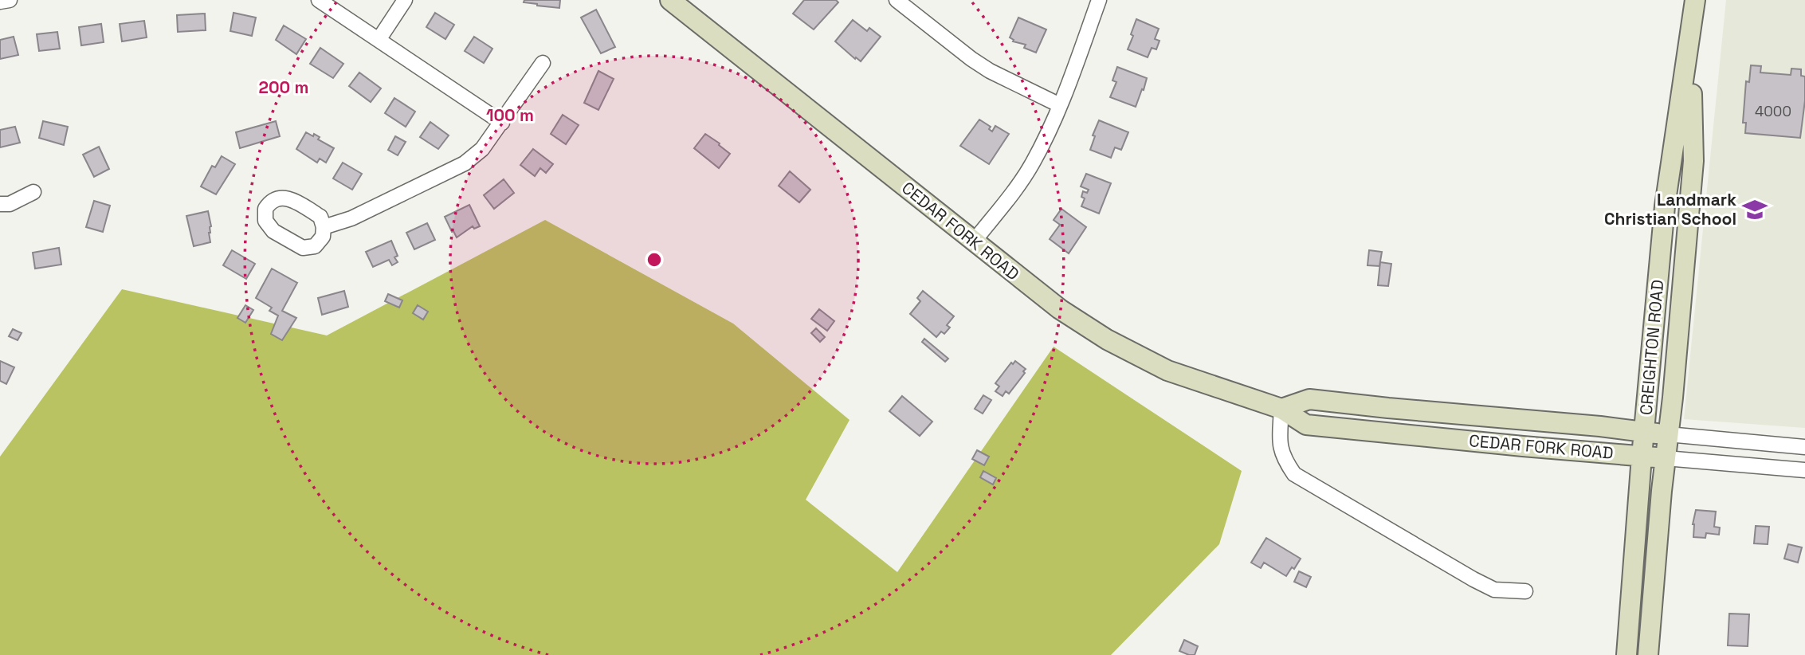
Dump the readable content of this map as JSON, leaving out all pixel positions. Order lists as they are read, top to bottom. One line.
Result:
{"streets":{"street":["CEDAR FORK ROAD","CREIGHTON ROAD"]},"crossings":[["CEDAR FORK ROAD","CREIGHTON ROAD"]],"places":{"school or university":["Landmark Christian School"]},"house_numbers":["4000"],"rings":["200 m","100 m"]}
